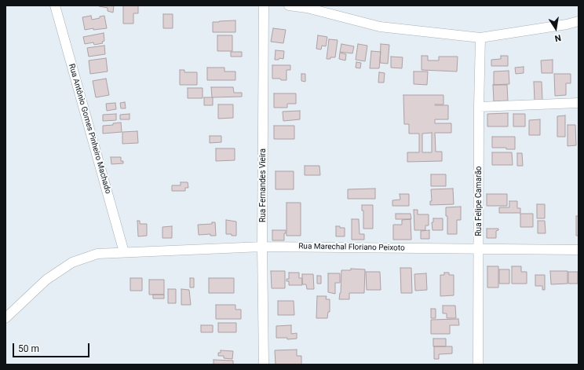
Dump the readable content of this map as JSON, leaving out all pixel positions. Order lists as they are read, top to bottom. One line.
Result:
{"streets":{"street":["Rua Antônio Gomes Pinheiro Machado","Rua Fernandes Vieira","Rua Felipe Camarão","Rua Marechal Floriano Peixoto"]},"crossings":[["Rua Antônio Gomes Pinheiro Machado","Rua Marechal Floriano Peixoto"],["Rua Fernandes Vieira","Rua Marechal Floriano Peixoto"],["Rua Felipe Camarão","Rua Marechal Floriano Peixoto"]],"scale_bar":"50 m","north":"bottom"}
